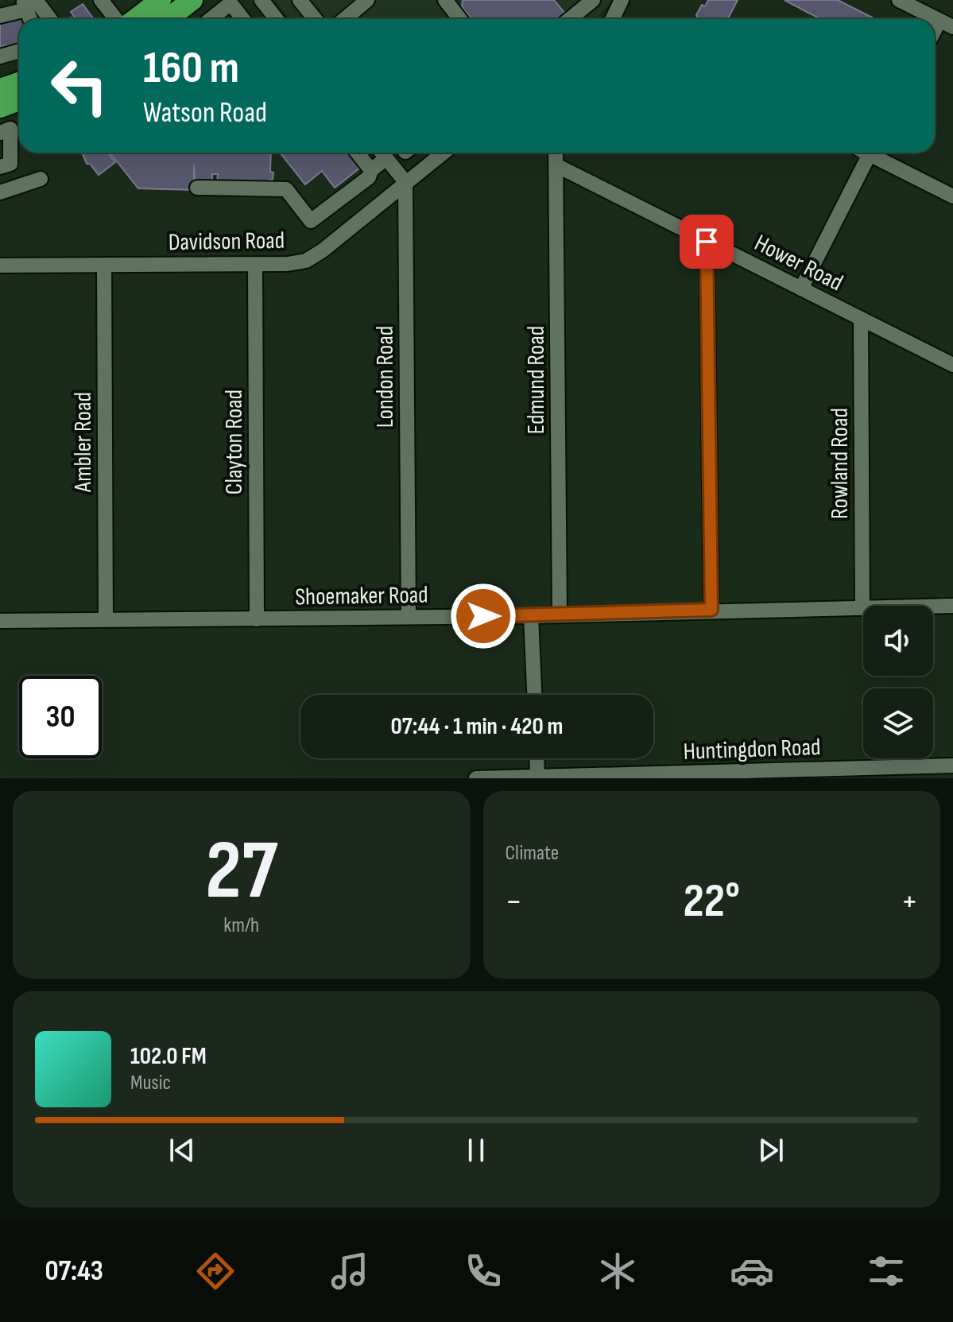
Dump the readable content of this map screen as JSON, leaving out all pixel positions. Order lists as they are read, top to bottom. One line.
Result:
{"streets":{"street":["Davidson Road","Hower Road","London Road","Edmund Road","Ambler Road","Clayton Road","Rowland Road","Shoemaker Road","Huntingdon Road"]},"crossings":[["Davidson Road","London Road"],["Davidson Road","Ambler Road"],["Davidson Road","Clayton Road"],["Hower Road","Edmund Road"],["Hower Road","Rowland Road"],["London Road","Shoemaker Road"],["Edmund Road","Shoemaker Road"],["Ambler Road","Shoemaker Road"],["Clayton Road","Shoemaker Road"],["Rowland Road","Shoemaker Road"]],"page":{"turn":["160 m","Watson Road"],"limit":"30","trip":"07:44 · 1 min · 420 m","tile":[["27","km/h"],"Climate"],"heat":["−","22°","+"],"song":["102.0 FM","Music"],"tabs":"07:43"}}
